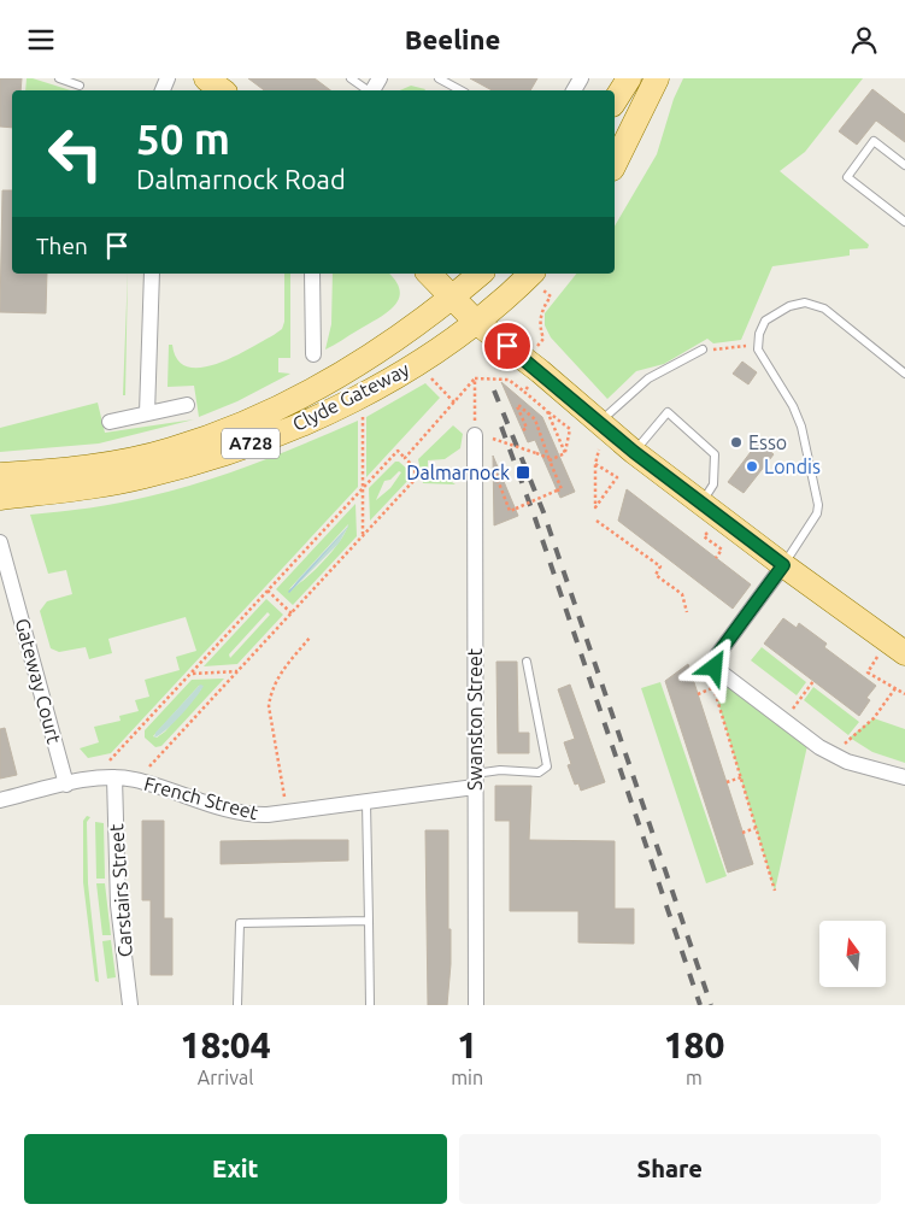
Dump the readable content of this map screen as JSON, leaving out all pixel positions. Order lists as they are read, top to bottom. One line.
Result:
{"streets":{"main road":["Clyde Gateway","A728"],"street":["Gateway Court","Swanston Street","French Street","Carstairs Street"]},"crossings":[["Gateway Court","French Street"],["Swanston Street","French Street"],["French Street","Carstairs Street"]],"places":{"other":["Esso","Londis"],"transit":["Dalmarnock"]},"north":"top","page":{"header":"Beeline","turn":["50 m","Dalmarnock Road"],"then":"Then","eta":["18:04","Arrival","1","min","180","m"],"buttons":["Exit","Share"]}}
